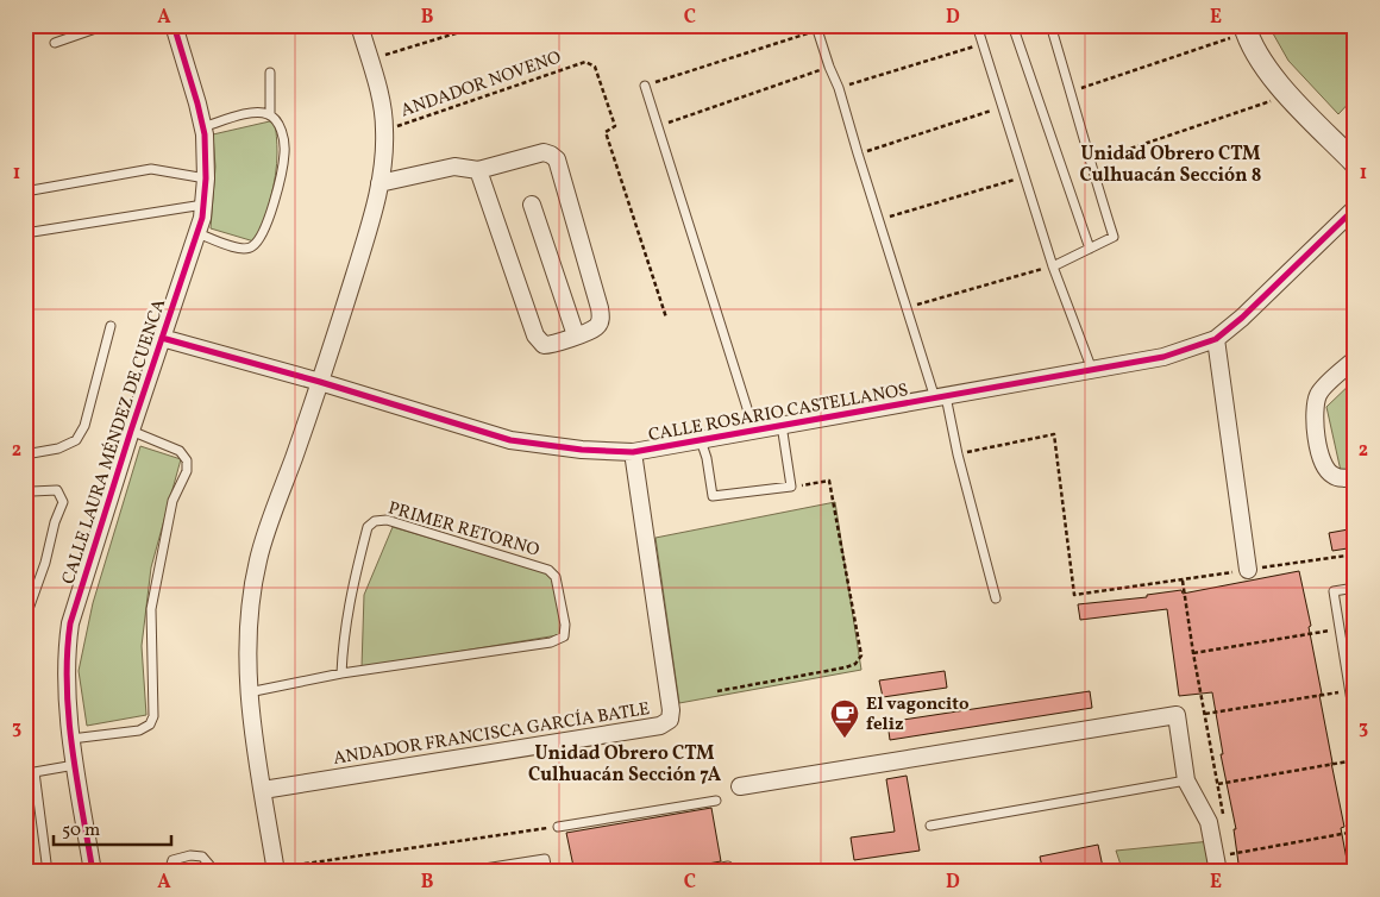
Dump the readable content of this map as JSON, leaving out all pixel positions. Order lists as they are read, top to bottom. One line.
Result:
{"streets":{"street":["CALLE ROSARIO CASTELLANOS","CALLE LAURA MÉNDEZ DE CUENCA","ANDADOR FRANCISCA GARCÍA BATLE"],"lane":["PRIMER RETORNO"],"path":["ANDADOR NOVENO"]},"crossings":[["CALLE ROSARIO CASTELLANOS","CALLE LAURA MÉNDEZ DE CUENCA"],["CALLE ROSARIO CASTELLANOS","ANDADOR FRANCISCA GARCÍA BATLE"]],"districts":["Unidad Obrero CTM Culhuacán Sección 8","Unidad Obrero CTM Culhuacán Sección 7A"],"places":{"cafe":["El vagoncito feliz"]},"scale_bar":"50 m","grid":{"columns":["A","B","C","D","E"],"rows":["1","2","3"]}}
